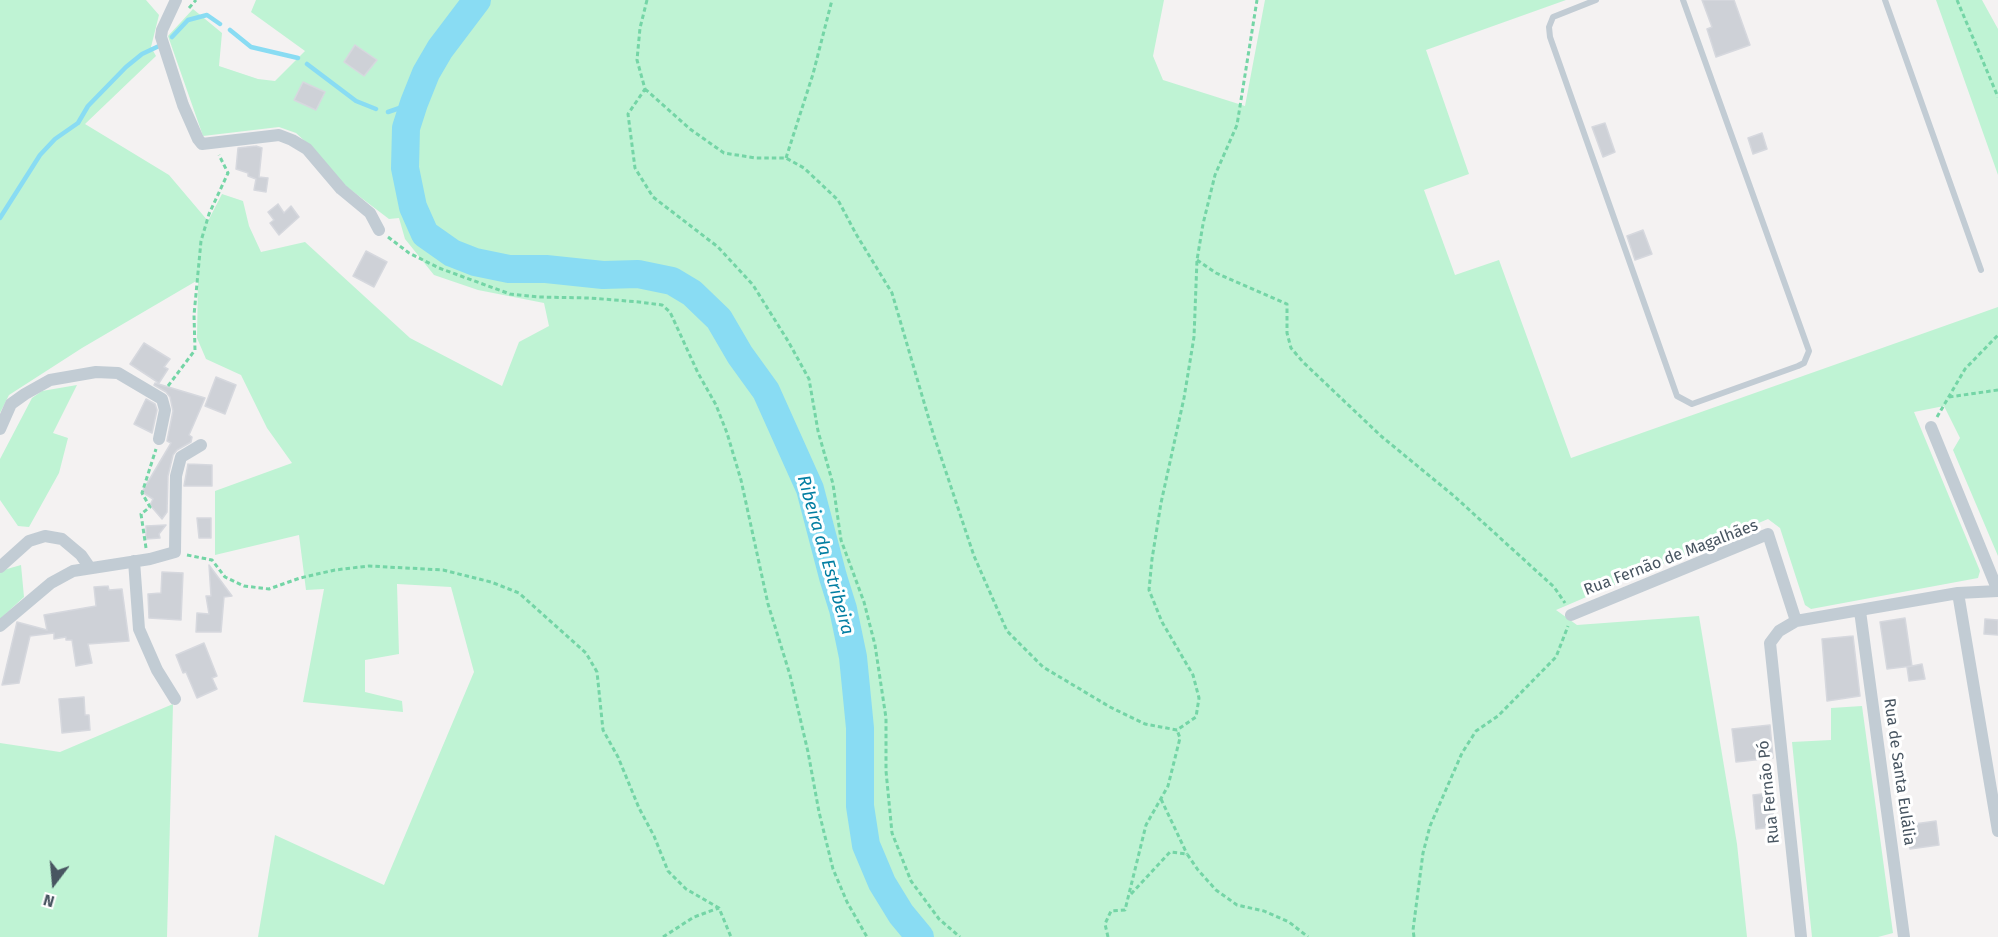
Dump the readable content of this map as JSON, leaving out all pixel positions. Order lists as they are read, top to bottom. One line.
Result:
{"streets":{"street":["Rua Fernão de Magalhães","Rua de Santa Eulália","Rua Fernão Pó"]},"crossings":[["Rua Fernão de Magalhães","Rua Fernão Pó"]],"water":["Ribeira da Estribeira"],"north":"bottom"}
